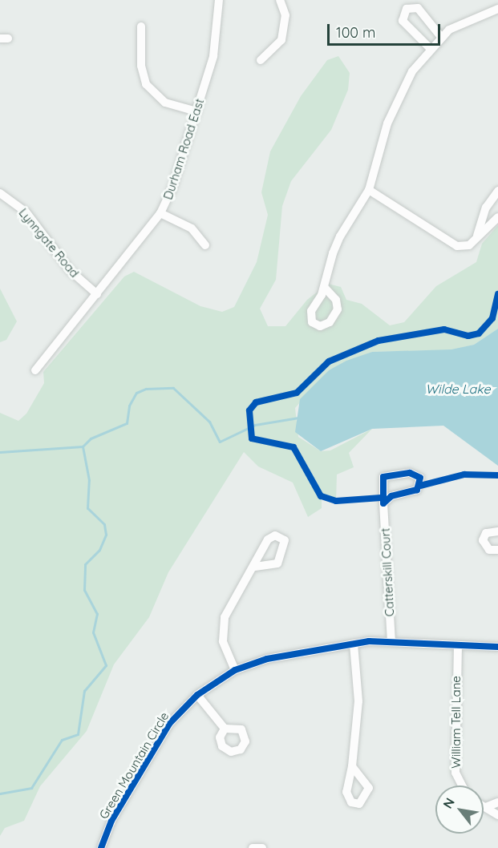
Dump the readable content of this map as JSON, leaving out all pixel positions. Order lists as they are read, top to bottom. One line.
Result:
{"streets":{"street":["Durham Road East","Lynngate Road","Catterskill Court","William Tell Lane","Green Mountain Circle"]},"crossings":[["Durham Road East","Lynngate Road"],["Catterskill Court","Green Mountain Circle"],["William Tell Lane","Green Mountain Circle"]],"water":["Wilde Lake"],"scale_bar":"100 m","north":"top left"}
